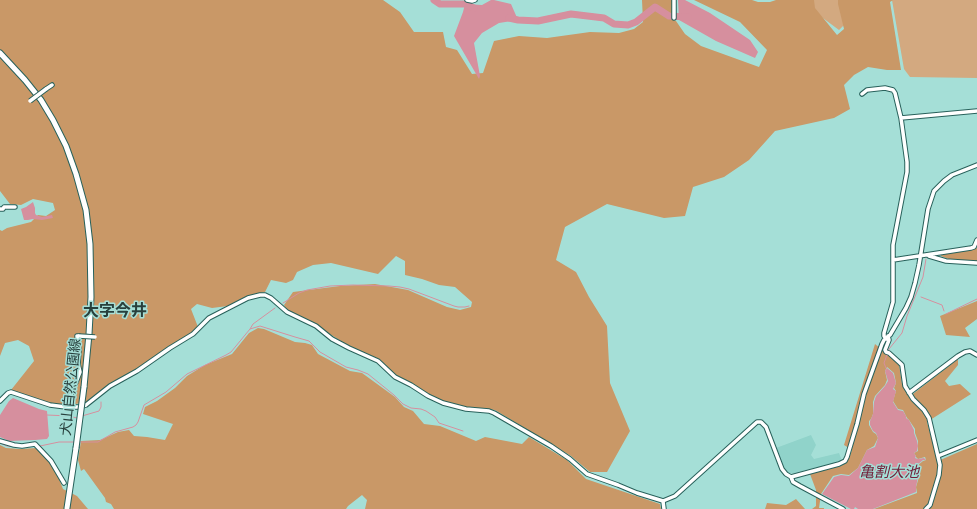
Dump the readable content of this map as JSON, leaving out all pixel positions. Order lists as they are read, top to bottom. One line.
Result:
{"streets":{"main road":["犬山自然公園線"]},"districts":["大字今井"],"water":["亀割大池"]}
